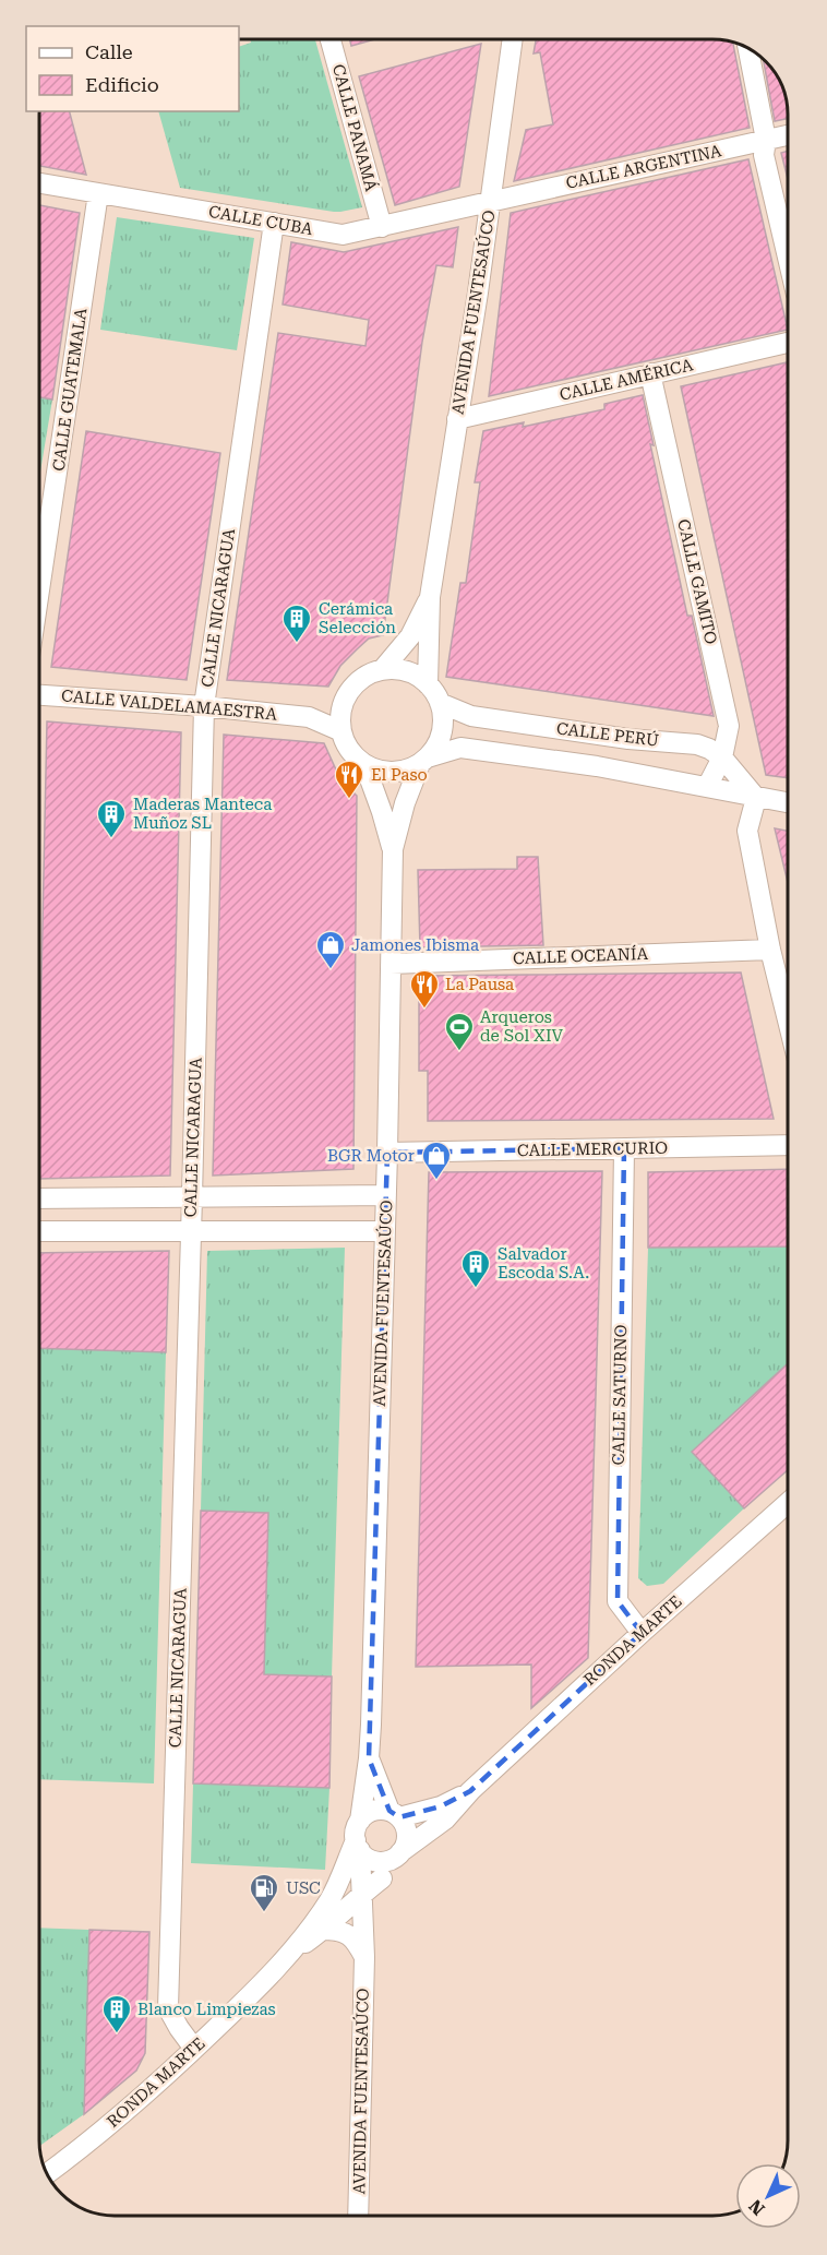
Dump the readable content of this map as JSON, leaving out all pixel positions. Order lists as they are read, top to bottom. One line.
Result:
{"streets":{"street":["CALLE PANAMÁ","CALLE ARGENTINA","CALLE CUBA","AVENIDA FUENTESAÚCO","CALLE AMÉRICA","CALLE GUATEMALA","CALLE GAMITO","CALLE NICARAGUA","CALLE VALDELAMAESTRA","CALLE PERÚ","CALLE OCEANÍA","CALLE MERCURIO","CALLE SATURNO","RONDA MARTE"]},"crossings":[["CALLE PANAMÁ","CALLE CUBA"],["CALLE ARGENTINA","CALLE CUBA"],["CALLE ARGENTINA","AVENIDA FUENTESAÚCO"],["CALLE CUBA","AVENIDA FUENTESAÚCO"],["CALLE CUBA","CALLE GUATEMALA"],["CALLE CUBA","CALLE NICARAGUA"],["AVENIDA FUENTESAÚCO","CALLE AMÉRICA"],["AVENIDA FUENTESAÚCO","CALLE VALDELAMAESTRA"],["AVENIDA FUENTESAÚCO","CALLE PERÚ"],["AVENIDA FUENTESAÚCO","CALLE OCEANÍA"],["AVENIDA FUENTESAÚCO","CALLE MERCURIO"],["AVENIDA FUENTESAÚCO","RONDA MARTE"],["CALLE AMÉRICA","CALLE GAMITO"],["CALLE GAMITO","CALLE PERÚ"],["CALLE NICARAGUA","CALLE VALDELAMAESTRA"],["CALLE NICARAGUA","RONDA MARTE"],["CALLE VALDELAMAESTRA","CALLE PERÚ"],["CALLE MERCURIO","CALLE SATURNO"],["CALLE SATURNO","RONDA MARTE"]],"places":{"building":["Cerámica Selección","Maderas Manteca Muñoz SL","Salvador Escoda S.A.","Blanco Limpiezas"],"restaurant":["El Paso","La Pausa"],"shop":["Jamones Ibisma","BGR Motor"],"sports":["Arqueros de Sol XIV"],"fuel station":["USC"]},"legend":["Calle","Edificio"],"north":"bottom left"}
